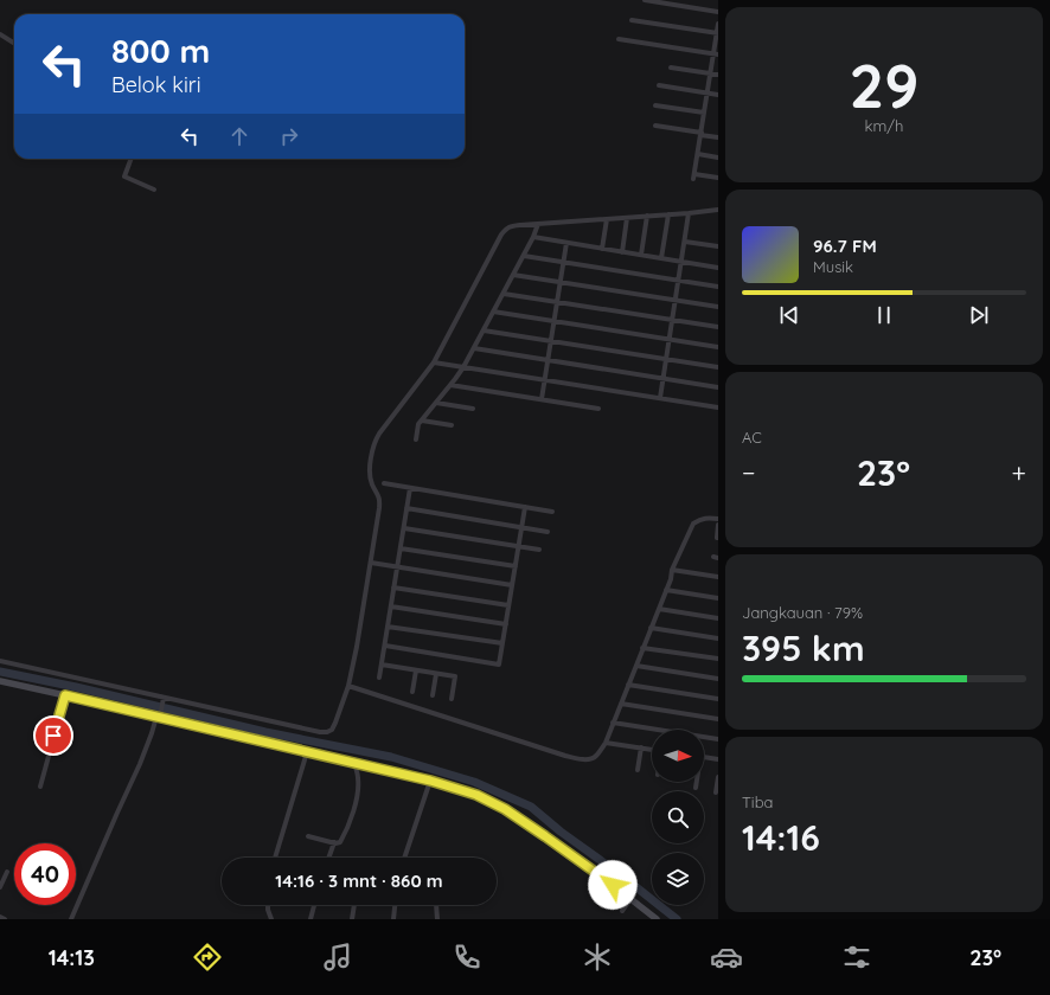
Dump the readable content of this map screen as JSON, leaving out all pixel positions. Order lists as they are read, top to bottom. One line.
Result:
{"north":"right","page":{"tile":[["29","km/h"],"AC",["Jangkauan · 79%","395 km"],["Tiba","14:16"]],"turn":["800 m","Belok kiri"],"song":["96.7 FM","Musik"],"heat":["−","23°","+"],"limit":"40","trip":"14:16 · 3 mnt · 860 m","tabs":["14:13","23°"]}}
